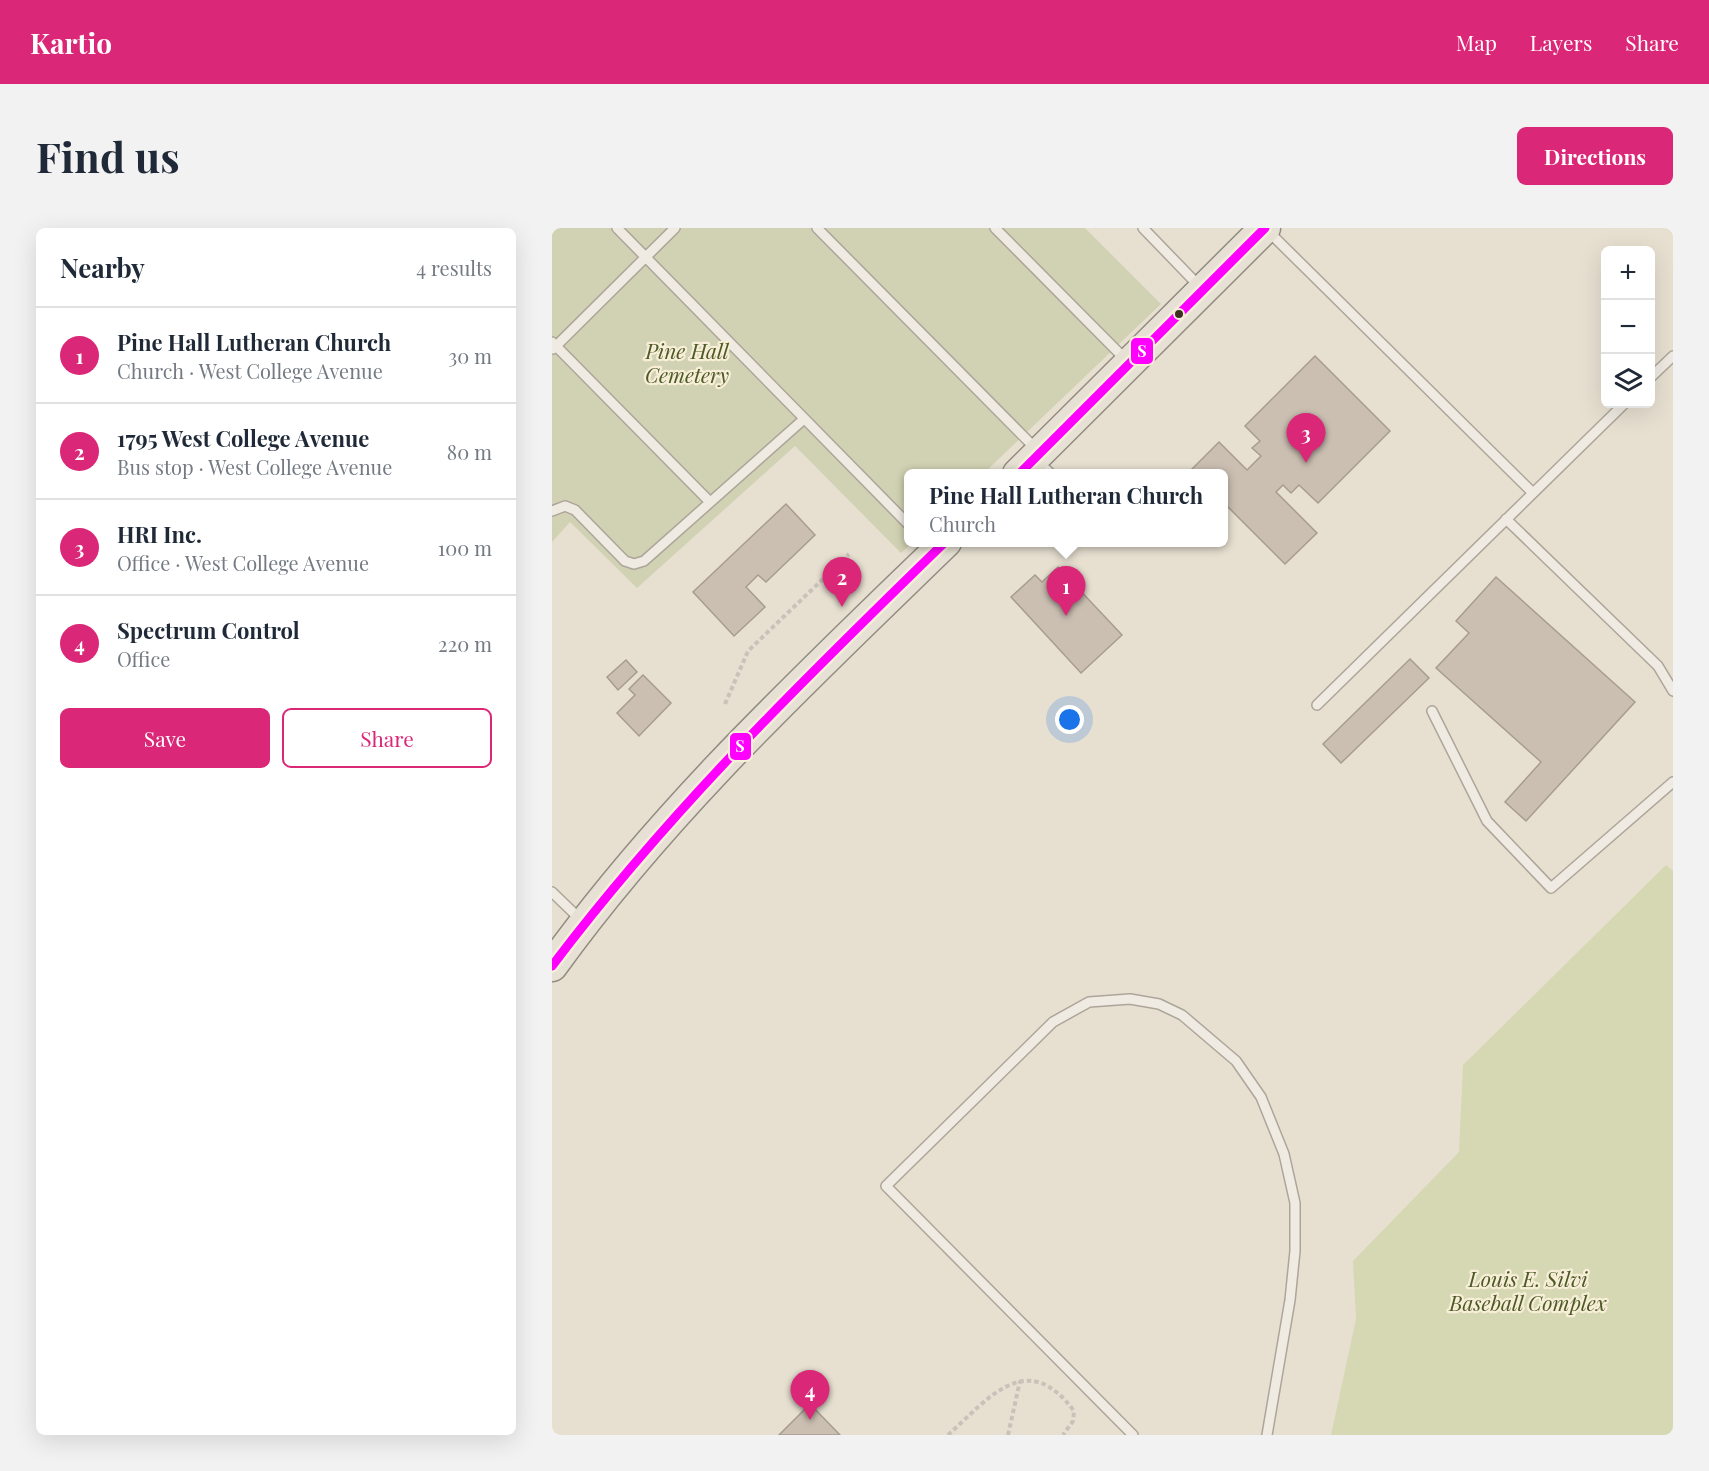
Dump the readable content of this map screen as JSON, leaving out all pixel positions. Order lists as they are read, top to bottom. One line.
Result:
{"parks":["Pine Hall Cemetery","Louis E. Silvi Baseball Complex"],"lines":["transit line S"],"page":{"header":"Kartio","nav":["Map","Layers","Share"],"buttons":["Directions",["Save","Share"]],"title":"Find us","heading":["Nearby","4 results"],"map_buttons":["+","−"],"list":[{"mark":"1","name":"Pine Hall Lutheran Church","note":"Church · West College Avenue","value":"30 m"},{"mark":"2","name":"1795 West College Avenue","note":"Bus stop · West College Avenue","value":"80 m"},{"mark":"3","name":"HRI Inc.","note":"Office · West College Avenue","value":"100 m"},{"mark":"4","name":"Spectrum Control","note":"Office","value":"220 m"}],"pins":["3","2","1","4"],"popup":["Pine Hall Lutheran Church","Church"]}}
